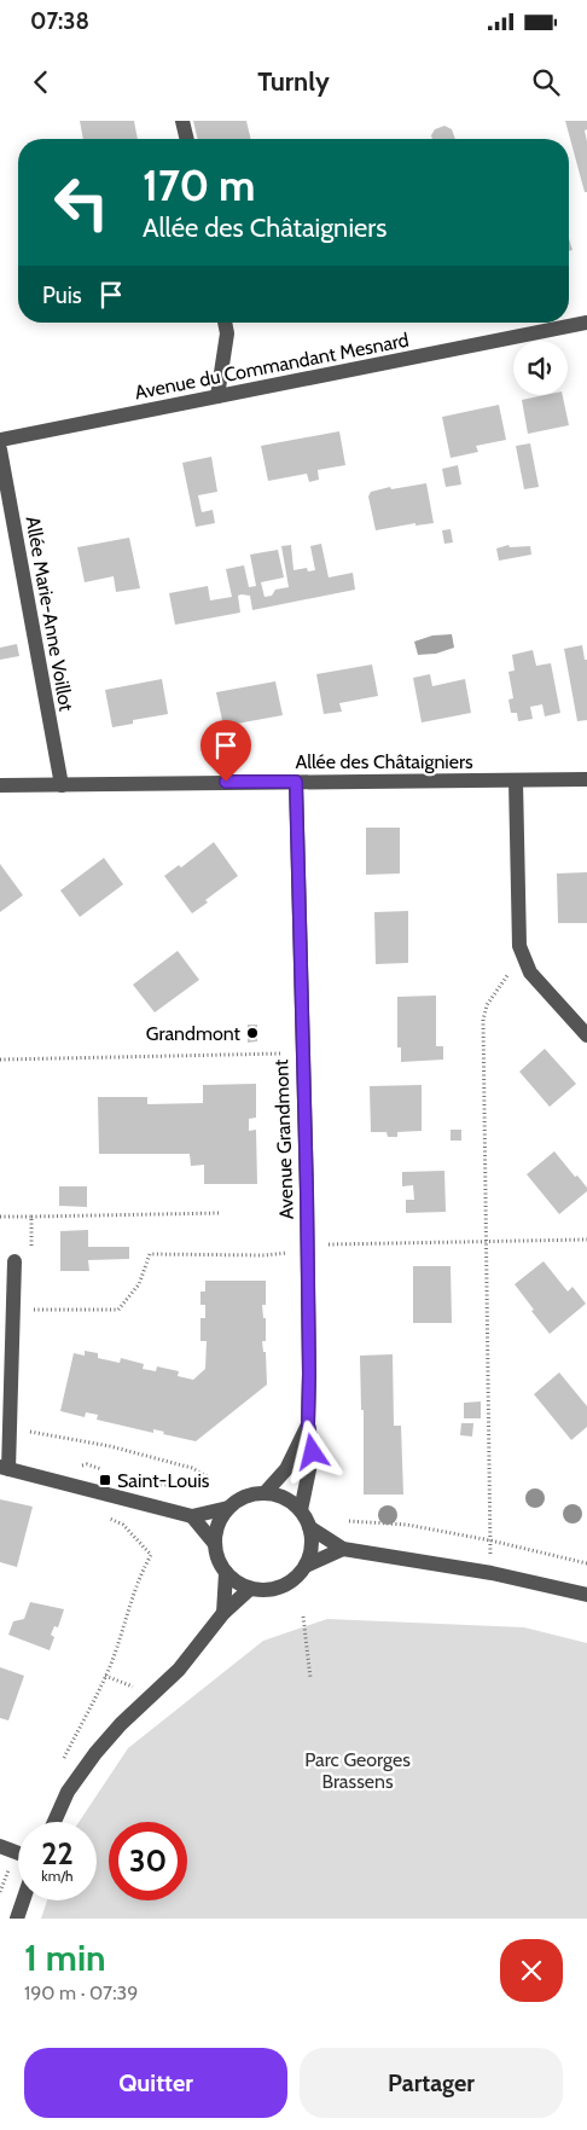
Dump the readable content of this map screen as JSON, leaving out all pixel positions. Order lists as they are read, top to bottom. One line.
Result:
{"streets":{"street":["Avenue du Commandant Mesnard","Allée Marie-Anne Voillot","Allée des Châtaigniers","Avenue Grandmont"]},"crossings":[["Allée Marie-Anne Voillot","Allée des Châtaigniers"],["Allée des Châtaigniers","Avenue Grandmont"]],"parks":["Parc Georges Brassens"],"places":{"other":["Grandmont"],"transit":["Saint-Louis"]},"page":{"status":"07:38","header":"Turnly","turn":["170 m","Allée des Châtaigniers"],"then":"Puis","speed":"22 km/h","limit":"30","heading":["1 min","190 m · 07:39"],"buttons":["Quitter","Partager"]}}
